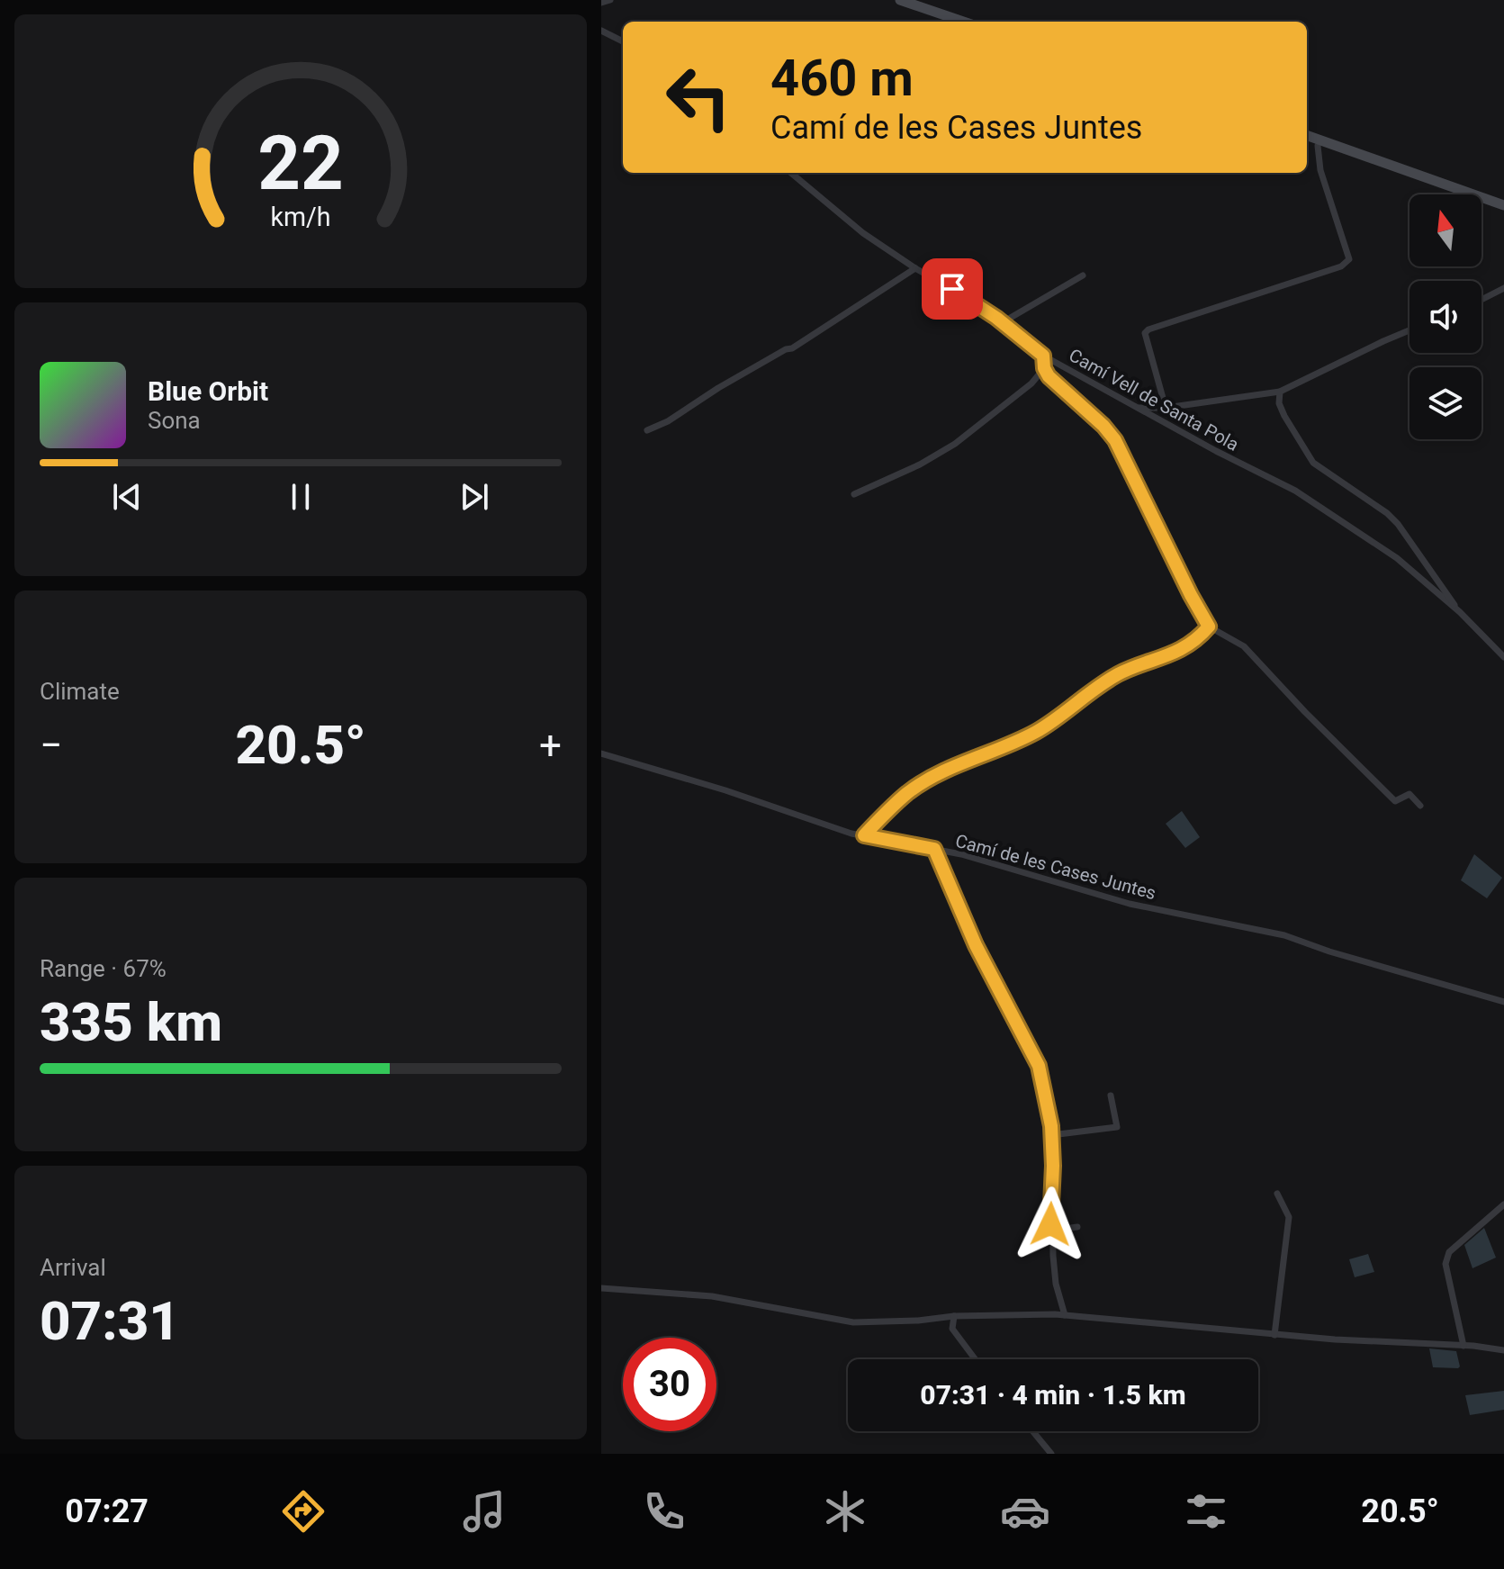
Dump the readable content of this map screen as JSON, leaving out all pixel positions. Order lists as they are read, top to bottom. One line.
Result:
{"streets":{"street":["Camí Vell de Santa Pola","Camí de les Cases Juntes"]},"north":"top","page":{"turn":["460 m","Camí de les Cases Juntes"],"song":["Blue Orbit","Sona"],"tile":["Climate",["Range · 67%","335 km"],["Arrival","07:31"]],"heat":["−","20.5°","+"],"limit":"30","trip":"07:31 · 4 min · 1.5 km","tabs":["07:27","20.5°"],"gauge":["22","km/h"]}}
